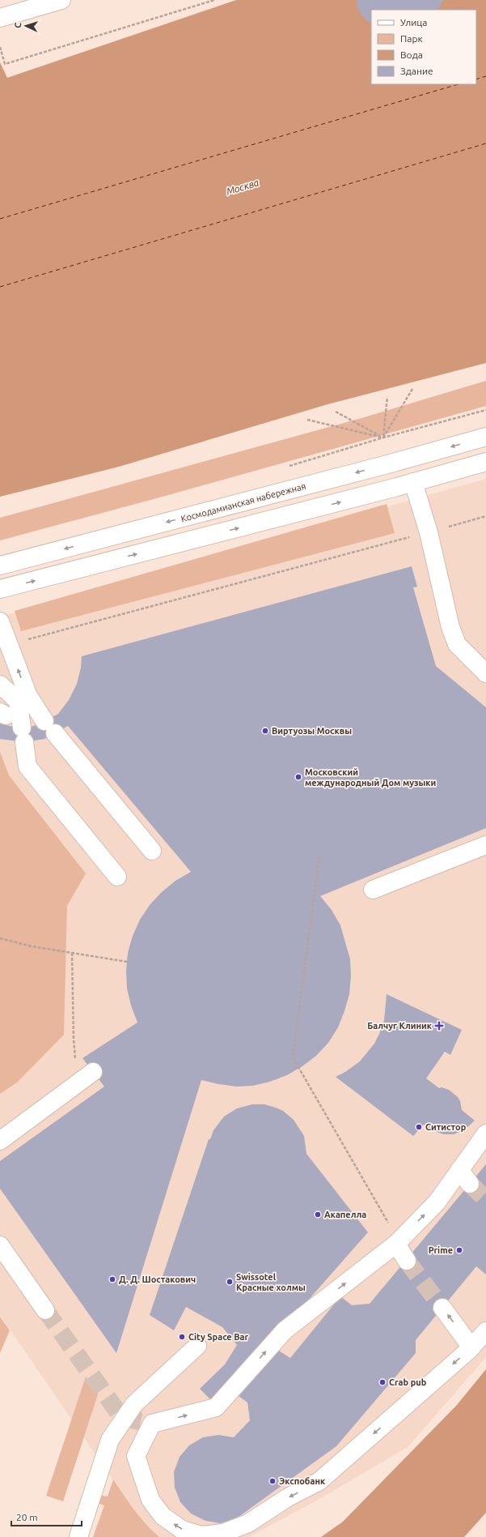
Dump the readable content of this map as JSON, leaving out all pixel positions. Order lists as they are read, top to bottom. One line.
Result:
{"streets":{"main road":["Космодамианская набережная"]},"water":["Москва"],"places":{"other":["Виртуозы Москвы","Московский международный Дом музыки","Ситистор","Акапелла","Prime","Д. Д. Шостакович","Swissotel Красные холмы","City Space Bar","Crab pub","Экспобанк"],"health":["Балчуг Клиник"]},"legend":["Улица","Парк","Вода","Здание"],"scale_bar":"20 m","north":"left"}
